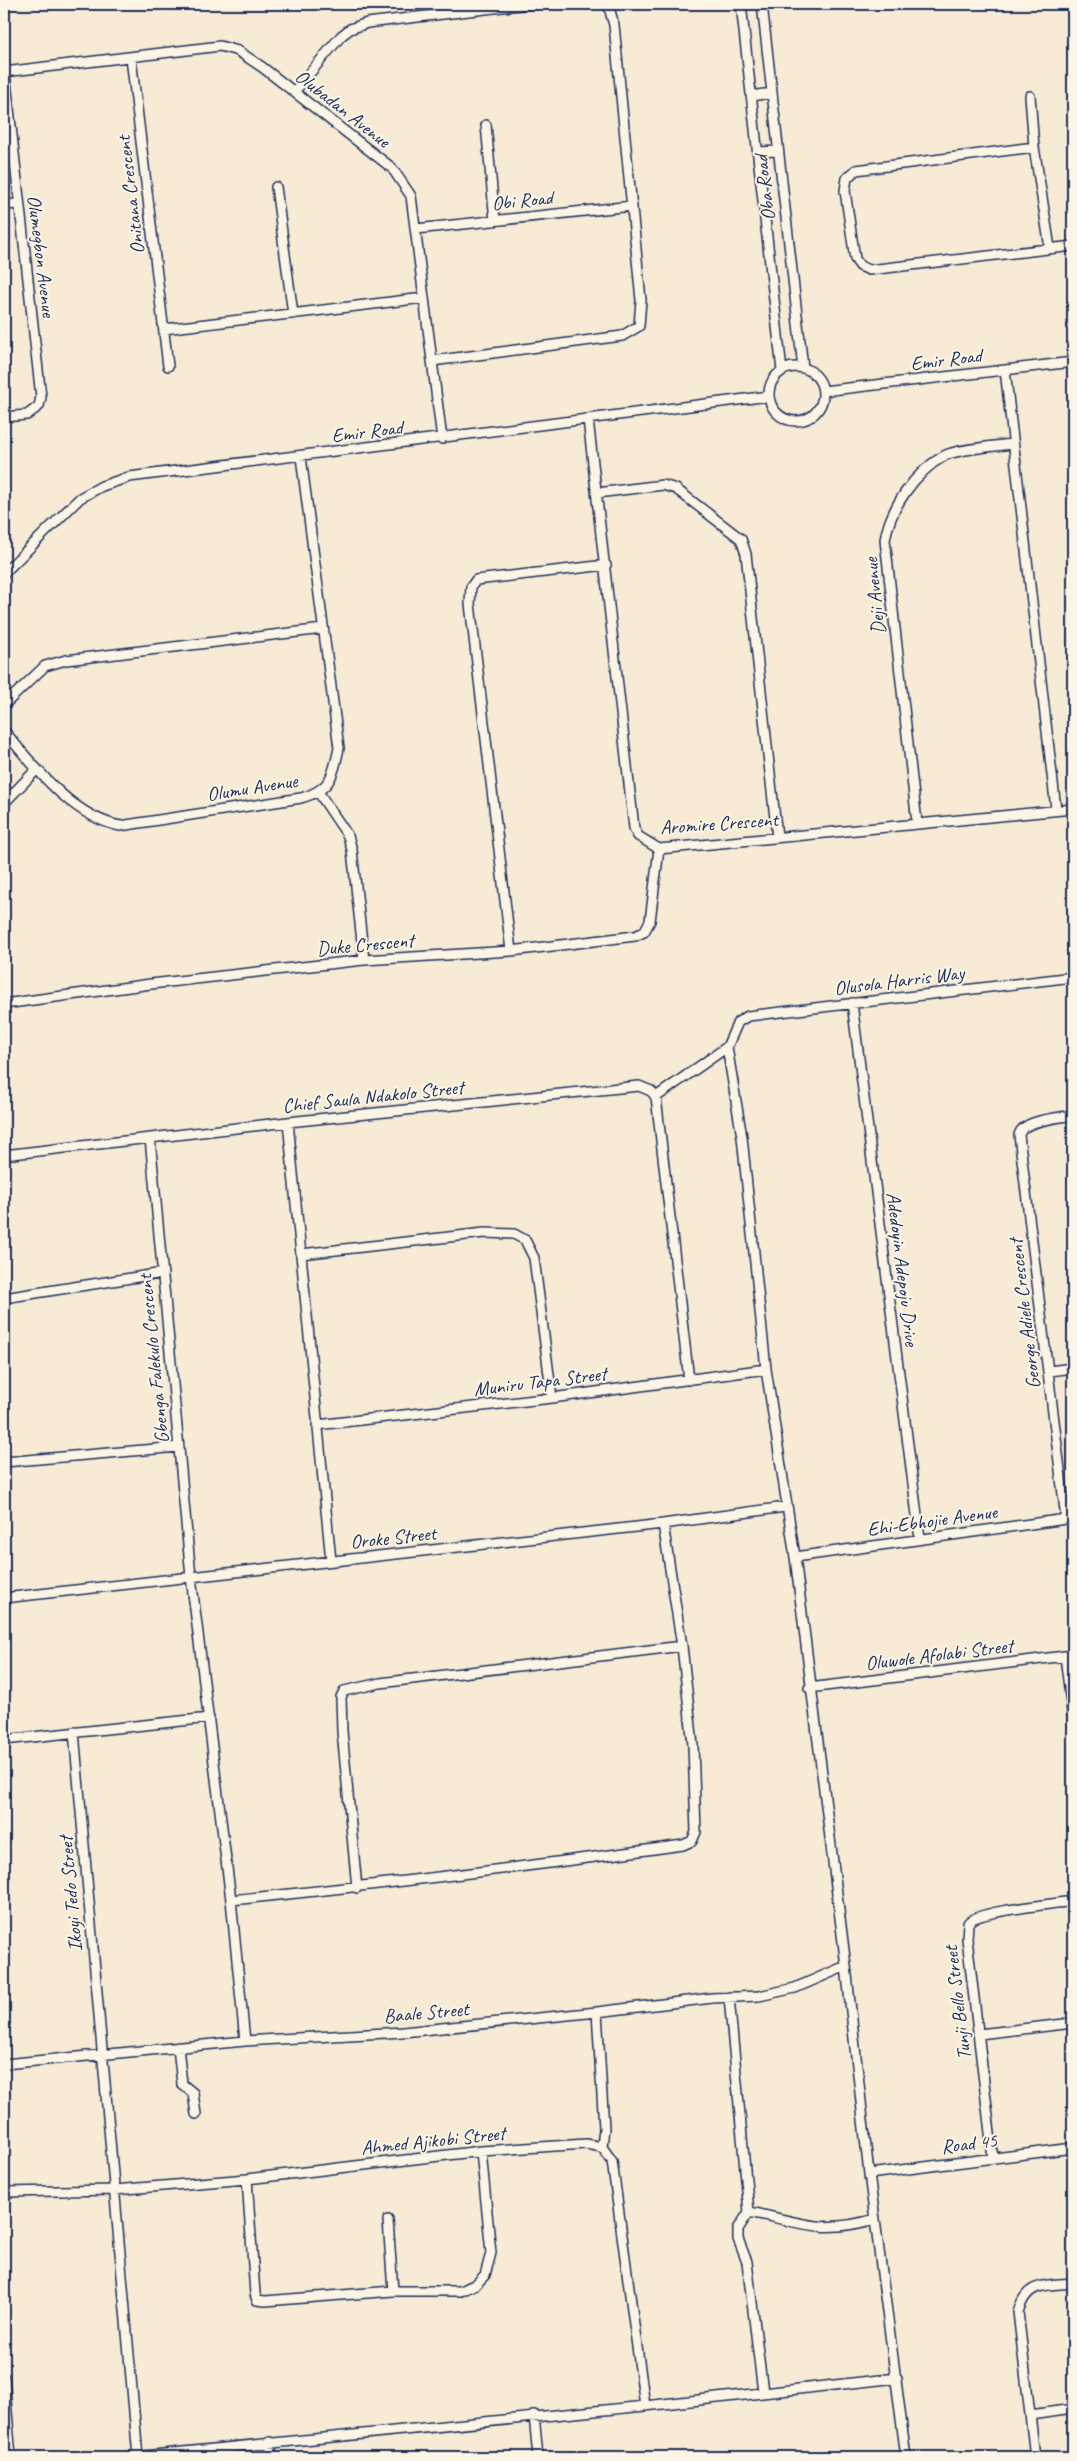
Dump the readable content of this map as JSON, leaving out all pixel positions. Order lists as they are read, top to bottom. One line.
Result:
{"streets":{"street":["Olubadan Avenue","Oba Road","Onitana Crescent","Obi Road","Olumegbon Avenue","Emir Road","Deji Avenue","Olumu Avenue","Aromire Crescent","Duke Crescent","Olusola Harris Way","Chief Saula Ndakolo Street","Adedoyin Adepoju Drive","George Adiele Crescent","Gbenga Falekulo Crescent","Muniru Tapa Street","Ehi-Ebhojie Avenue","Oroke Street","Oluwole Afolabi Street","Ikoyi Tedo Street","Tunji Bello Street","Baale Street","Ahmed Ajikobi Street","Road 45"]},"crossings":[["Olubadan Avenue","Onitana Crescent"],["Olubadan Avenue","Obi Road"],["Olubadan Avenue","Olumegbon Avenue"],["Olubadan Avenue","Emir Road"],["Oba Road","Emir Road"],["Emir Road","Olumu Avenue"],["Emir Road","Aromire Crescent"],["Deji Avenue","Aromire Crescent"],["Aromire Crescent","Duke Crescent"],["Olusola Harris Way","Adedoyin Adepoju Drive"],["Chief Saula Ndakolo Street","Gbenga Falekulo Crescent"],["Adedoyin Adepoju Drive","Ehi-Ebhojie Avenue"],["George Adiele Crescent","Ehi-Ebhojie Avenue"],["Gbenga Falekulo Crescent","Oroke Street"],["Gbenga Falekulo Crescent","Baale Street"],["Ikoyi Tedo Street","Baale Street"],["Ikoyi Tedo Street","Ahmed Ajikobi Street"],["Tunji Bello Street","Road 45"]]}
